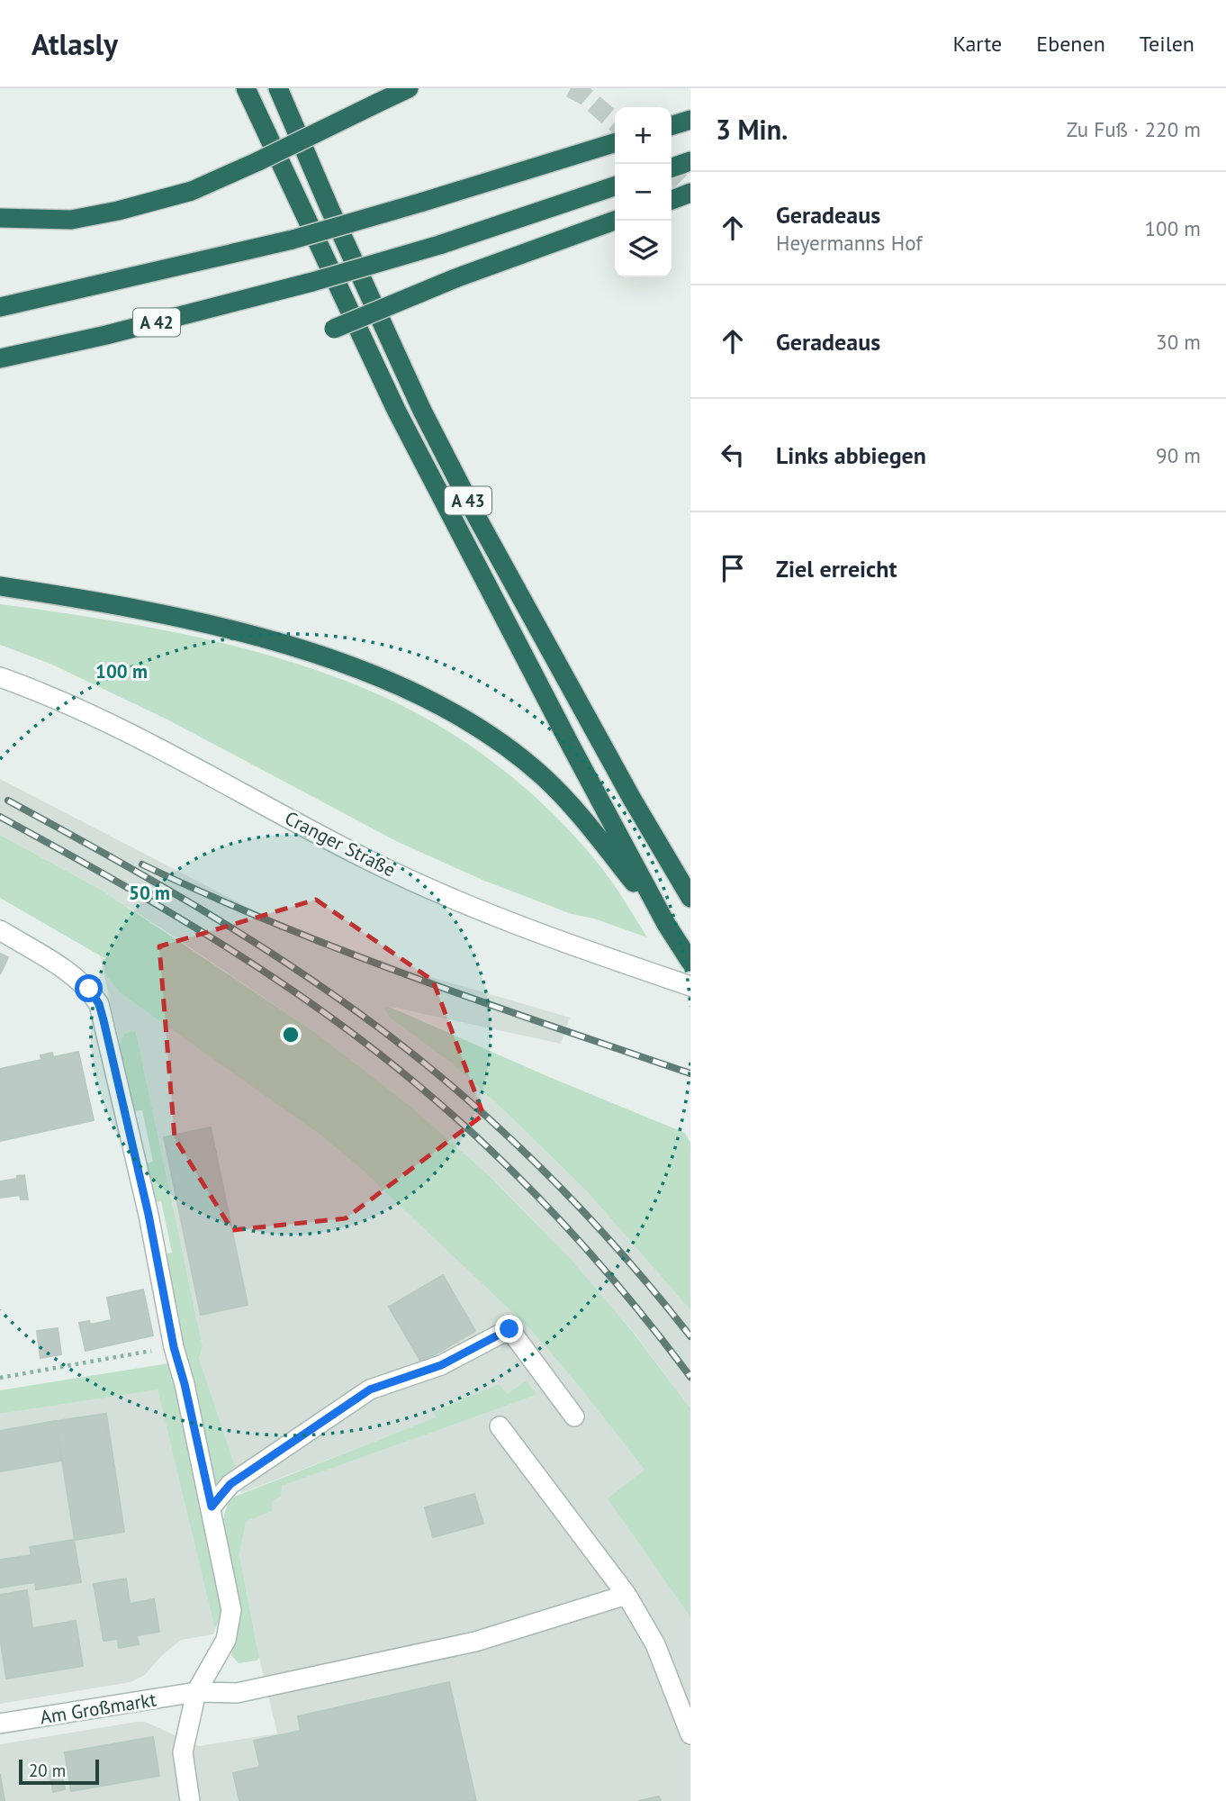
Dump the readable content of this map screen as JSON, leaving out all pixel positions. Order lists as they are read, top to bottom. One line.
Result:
{"streets":{"highway":["A 42","A 43"],"street":["Cranger Straße","Am Großmarkt"]},"scale_bar":"20 m","page":{"header":"Atlasly","nav":["Karte","Ebenen","Teilen"],"heading":["3 Min.","Zu Fuß · 220 m"],"map_buttons":["+","−"],"list":[["Geradeaus","Heyermanns Hof","100 m"],["Geradeaus","30 m"],["Links abbiegen","90 m"],"Ziel erreicht"],"scale":"20 m"},"rings":["100 m","50 m"]}
